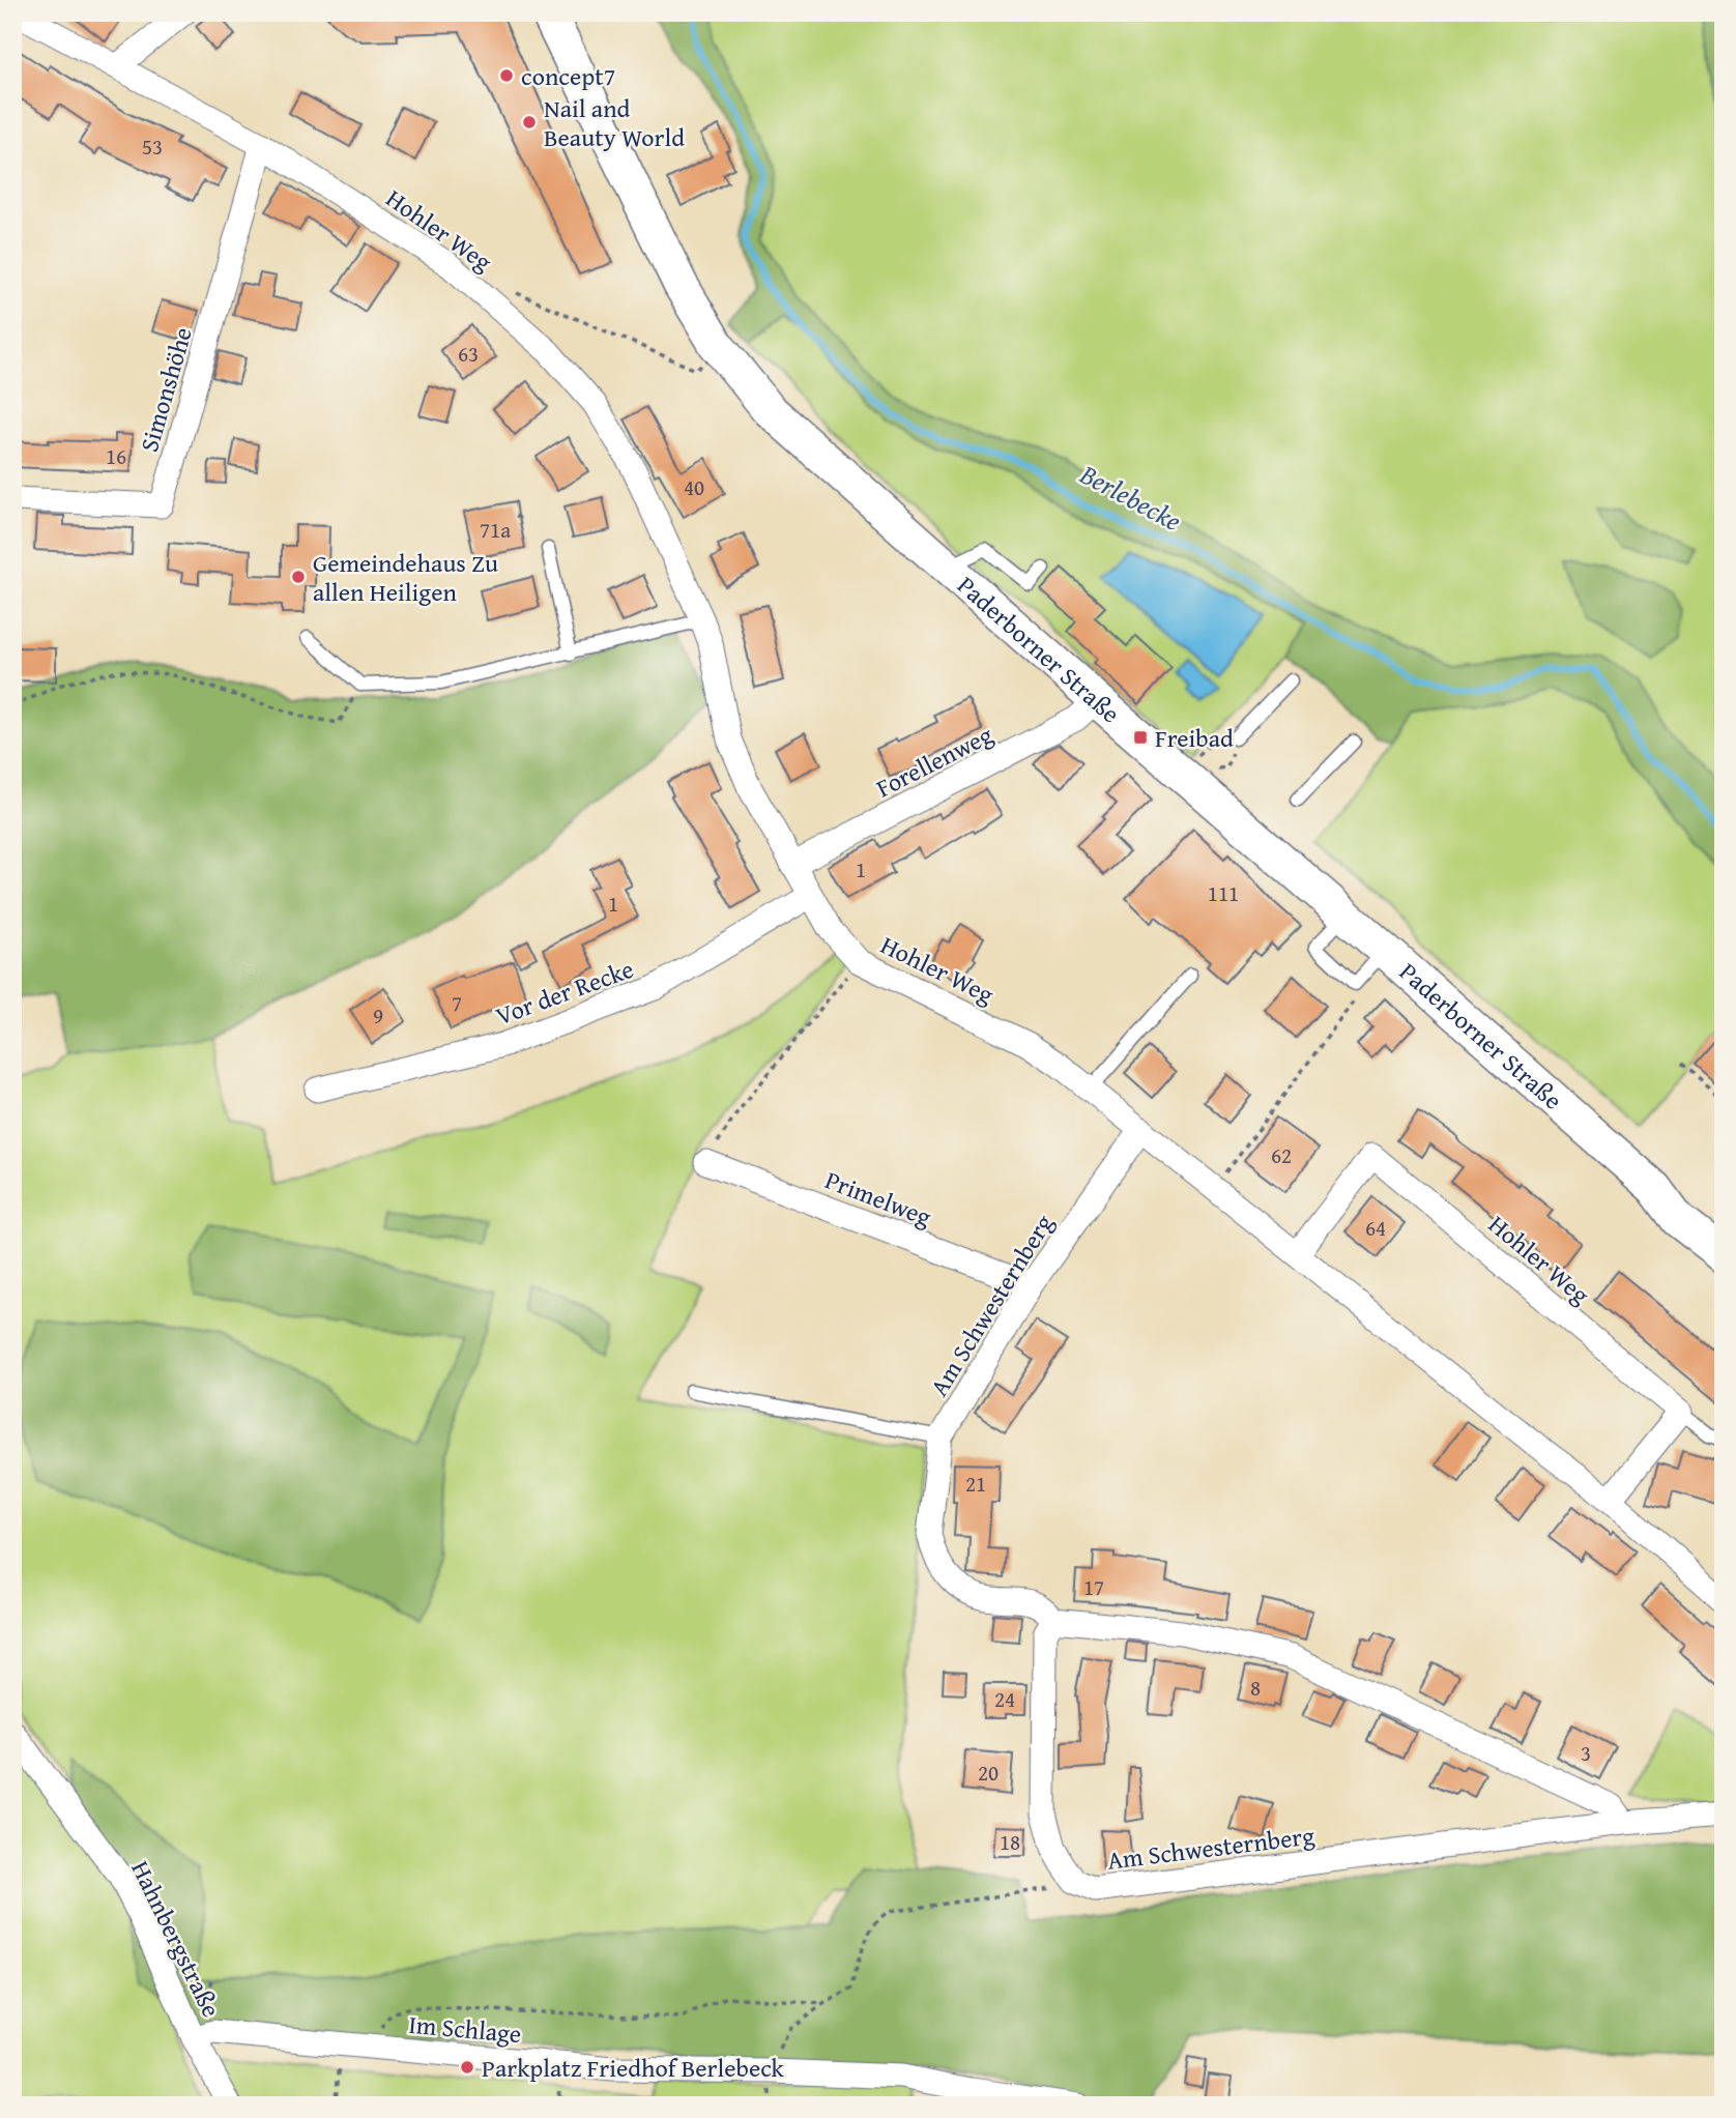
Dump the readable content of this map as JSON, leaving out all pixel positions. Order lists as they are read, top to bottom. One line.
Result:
{"streets":{"main road":["Paderborner Straße"],"street":["Hohler Weg","Simonshöhe","Forellenweg","Vor der Recke","Primelweg","Am Schwesternberg","Hahnbergstraße","Im Schlage"]},"crossings":[["Hohler Weg","Simonshöhe"],["Hohler Weg","Forellenweg"],["Hohler Weg","Vor der Recke"],["Hohler Weg","Am Schwesternberg"],["Paderborner Straße","Forellenweg"],["Primelweg","Am Schwesternberg"],["Hahnbergstraße","Im Schlage"]],"water":["Berlebecke"],"places":{"other":["concept7","Nail and Beauty World","Gemeindehaus Zu allen Heiligen","Parkplatz Friedhof Berlebeck"],"transit":["Freibad"]},"house_numbers":["53","63","16","40","71a","1","111","1","7","9","62","64","21","17","8","24","3","20","18"]}
